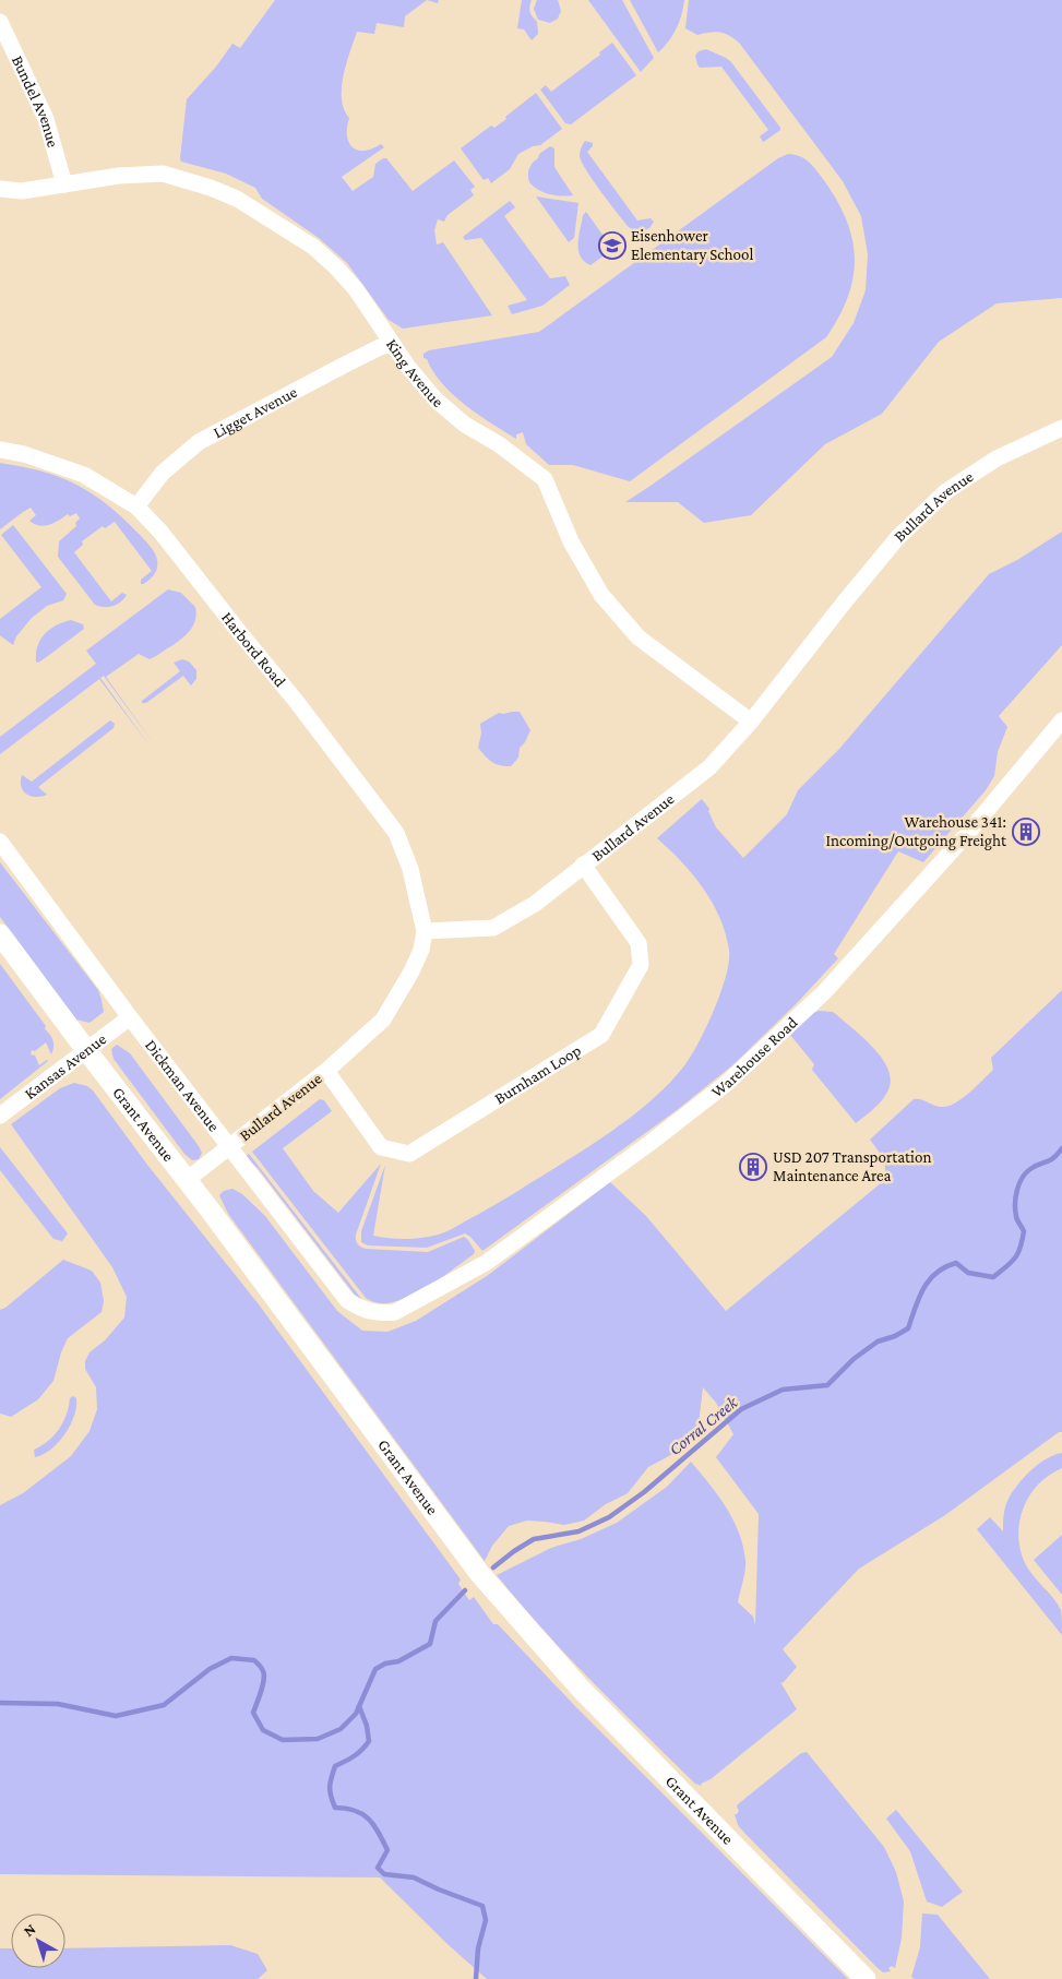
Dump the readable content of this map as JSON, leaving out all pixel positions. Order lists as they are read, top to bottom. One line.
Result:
{"streets":{"main road":["Grant Avenue"],"street":["Bundel Avenue","King Avenue","Ligget Avenue","Bullard Avenue","Harbord Road","Warehouse Road","Kansas Avenue","Burnham Loop","Dickman Avenue"]},"crossings":[["Bundel Avenue","King Avenue"],["King Avenue","Ligget Avenue"],["King Avenue","Bullard Avenue"],["Ligget Avenue","Harbord Road"],["Bullard Avenue","Harbord Road"],["Bullard Avenue","Burnham Loop"],["Bullard Avenue","Dickman Avenue"],["Bullard Avenue","Grant Avenue"],["Warehouse Road","Dickman Avenue"],["Kansas Avenue","Dickman Avenue"],["Kansas Avenue","Grant Avenue"]],"water":["Corral Creek"],"places":{"school or university":["Eisenhower Elementary School"],"building":["Warehouse 341: Incoming/Outgoing Freight","USD 207 Transportation Maintenance Area"]},"north":"top left"}
